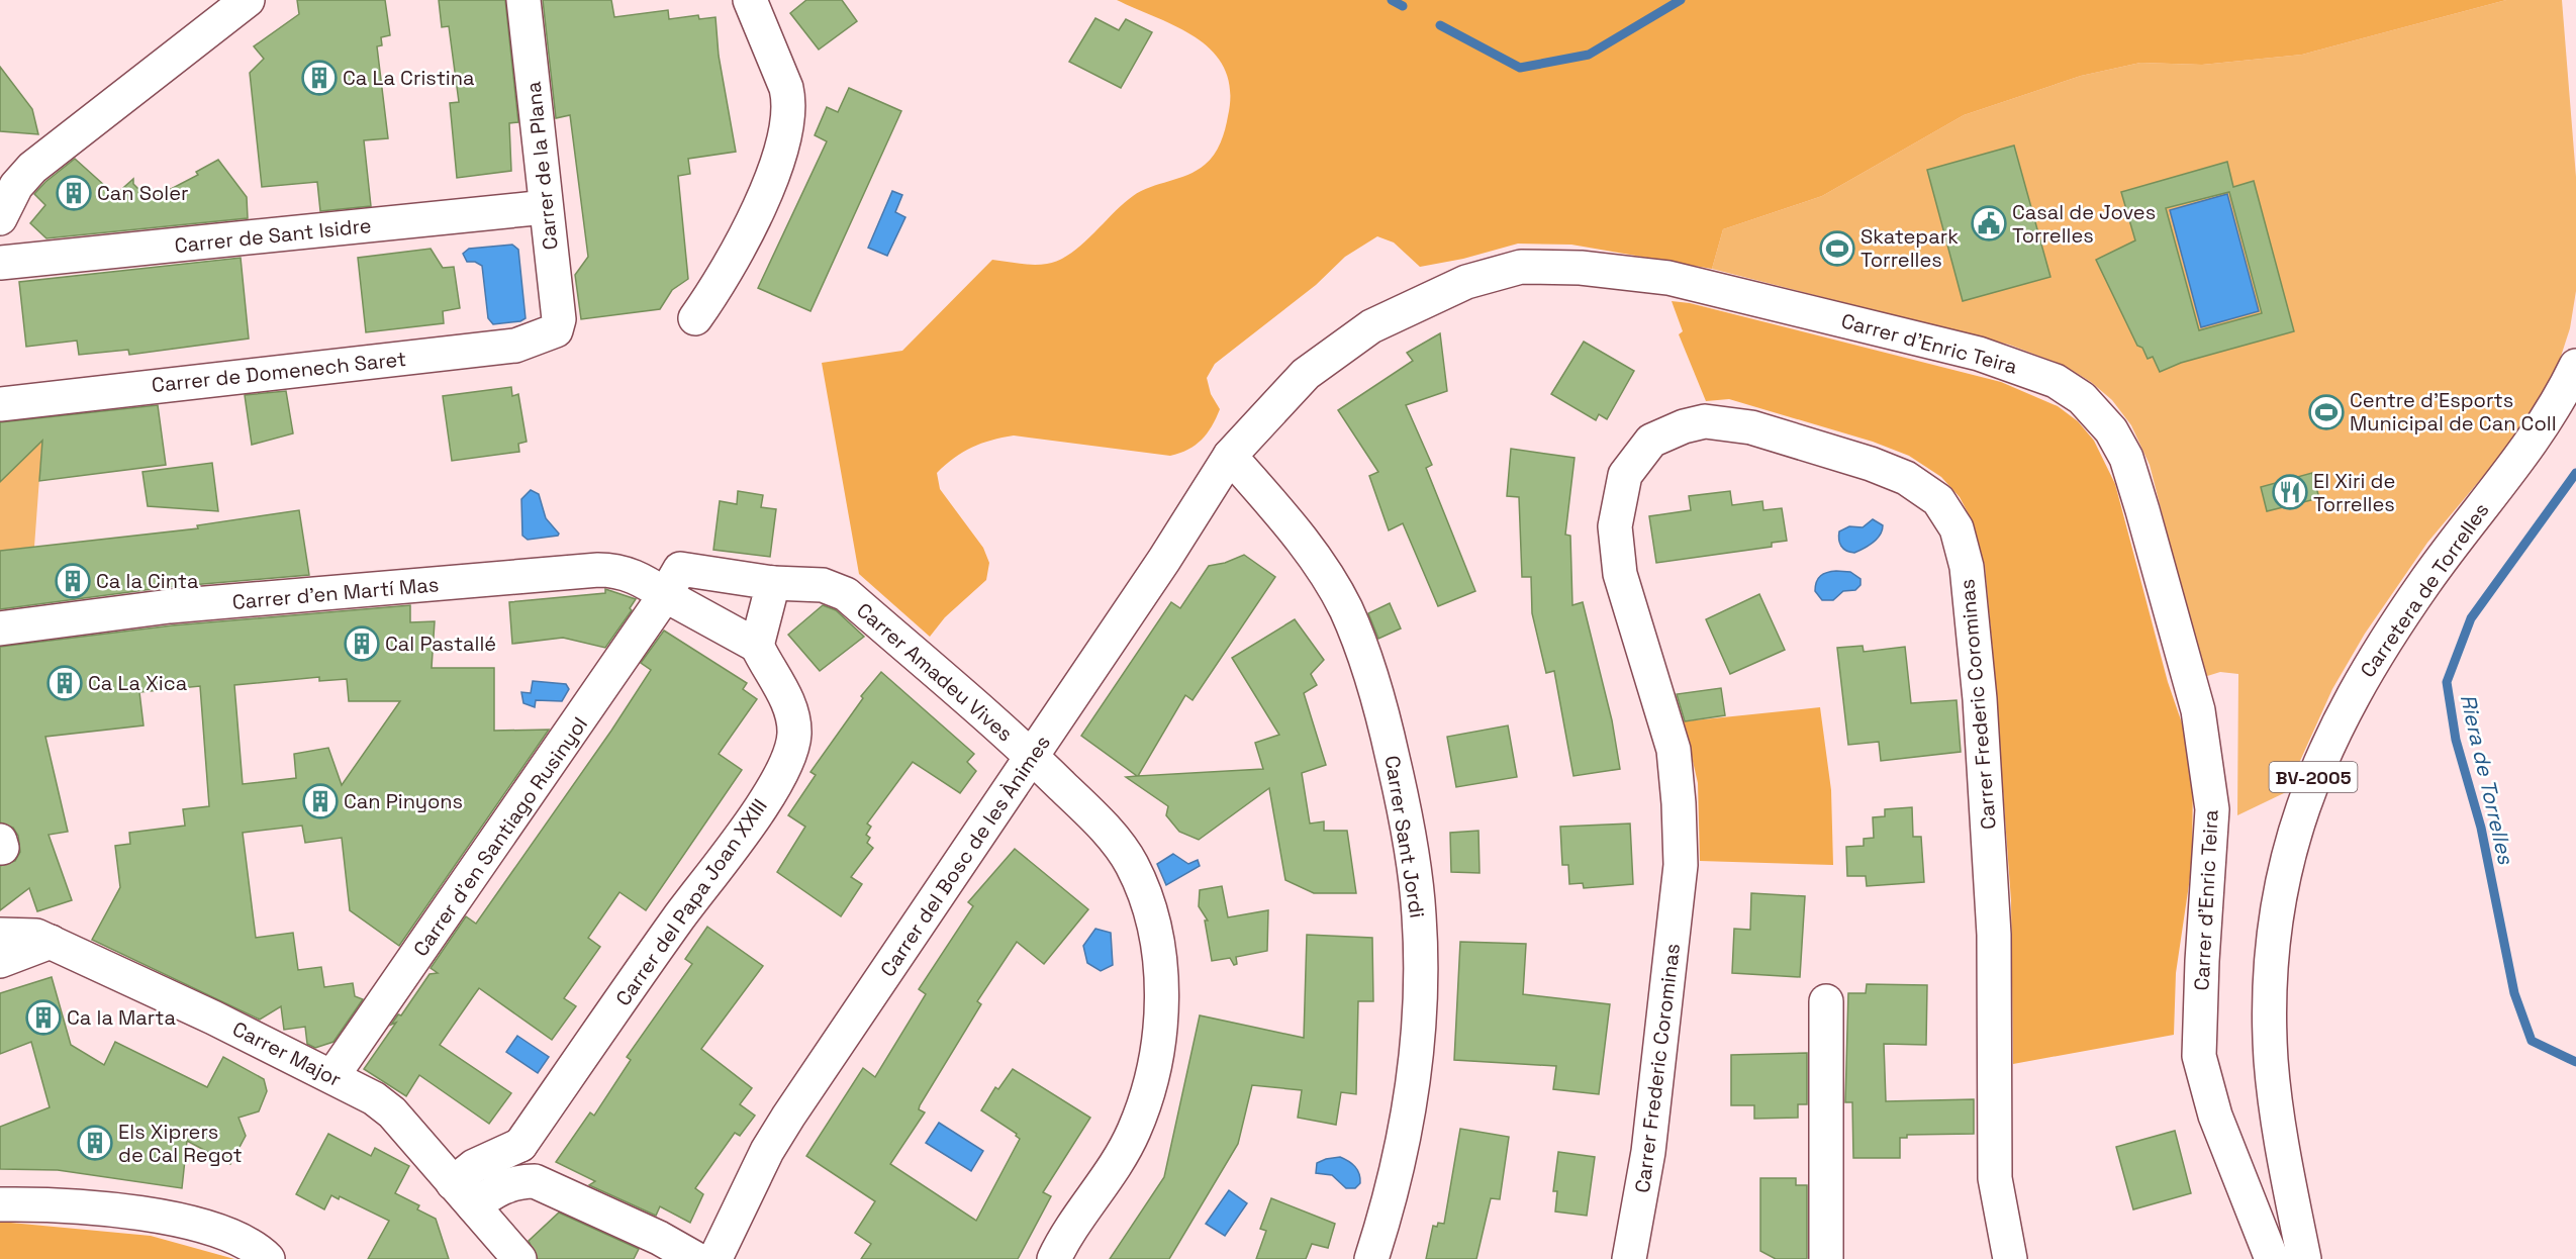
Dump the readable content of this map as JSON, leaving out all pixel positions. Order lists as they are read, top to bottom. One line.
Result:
{"streets":{"street":["Carrer de la Plana","Carrer de Sant Isidre","Carrer d'Enric Teira","Carrer de Domenech Saret","Carretera de Torrelles","Carrer d'en Martí Mas","Carrer Amadeu Vives","Carrer Frederic Corominas","BV-2005","Carrer d'en Santiago Rusinyol","Carrer Sant Jordi","Carrer del Bosc de les Ànimes","Carrer del Papa Joan XXIII","Carrer Major"]},"crossings":[["Carrer de la Plana","Carrer de Sant Isidre"],["Carrer de la Plana","Carrer de Domenech Saret"],["Carrer d'Enric Teira","Carrer Sant Jordi"],["Carrer d'Enric Teira","Carrer del Bosc de les Ànimes"],["Carrer d'en Martí Mas","Carrer Amadeu Vives"],["Carrer d'en Martí Mas","Carrer d'en Santiago Rusinyol"],["Carrer d'en Martí Mas","Carrer del Papa Joan XXIII"],["Carrer Amadeu Vives","Carrer d'en Santiago Rusinyol"],["Carrer Amadeu Vives","Carrer del Bosc de les Ànimes"],["Carrer d'en Santiago Rusinyol","Carrer Major"],["Carrer Sant Jordi","Carrer del Bosc de les Ànimes"]],"water":["Riera de Torrelles"],"places":{"building":["Ca La Cristina","Can Soler","Ca la Cinta","Cal Pastallé","Ca La Xica","Can Pinyons","Ca la Marta","Els Xiprers de Cal Regot"],"public building":["Casal de Joves Torrelles"],"sports":["Skatepark Torrelles","Centre d'Esports Municipal de Can Coll"],"restaurant":["El Xiri de Torrelles"]}}
